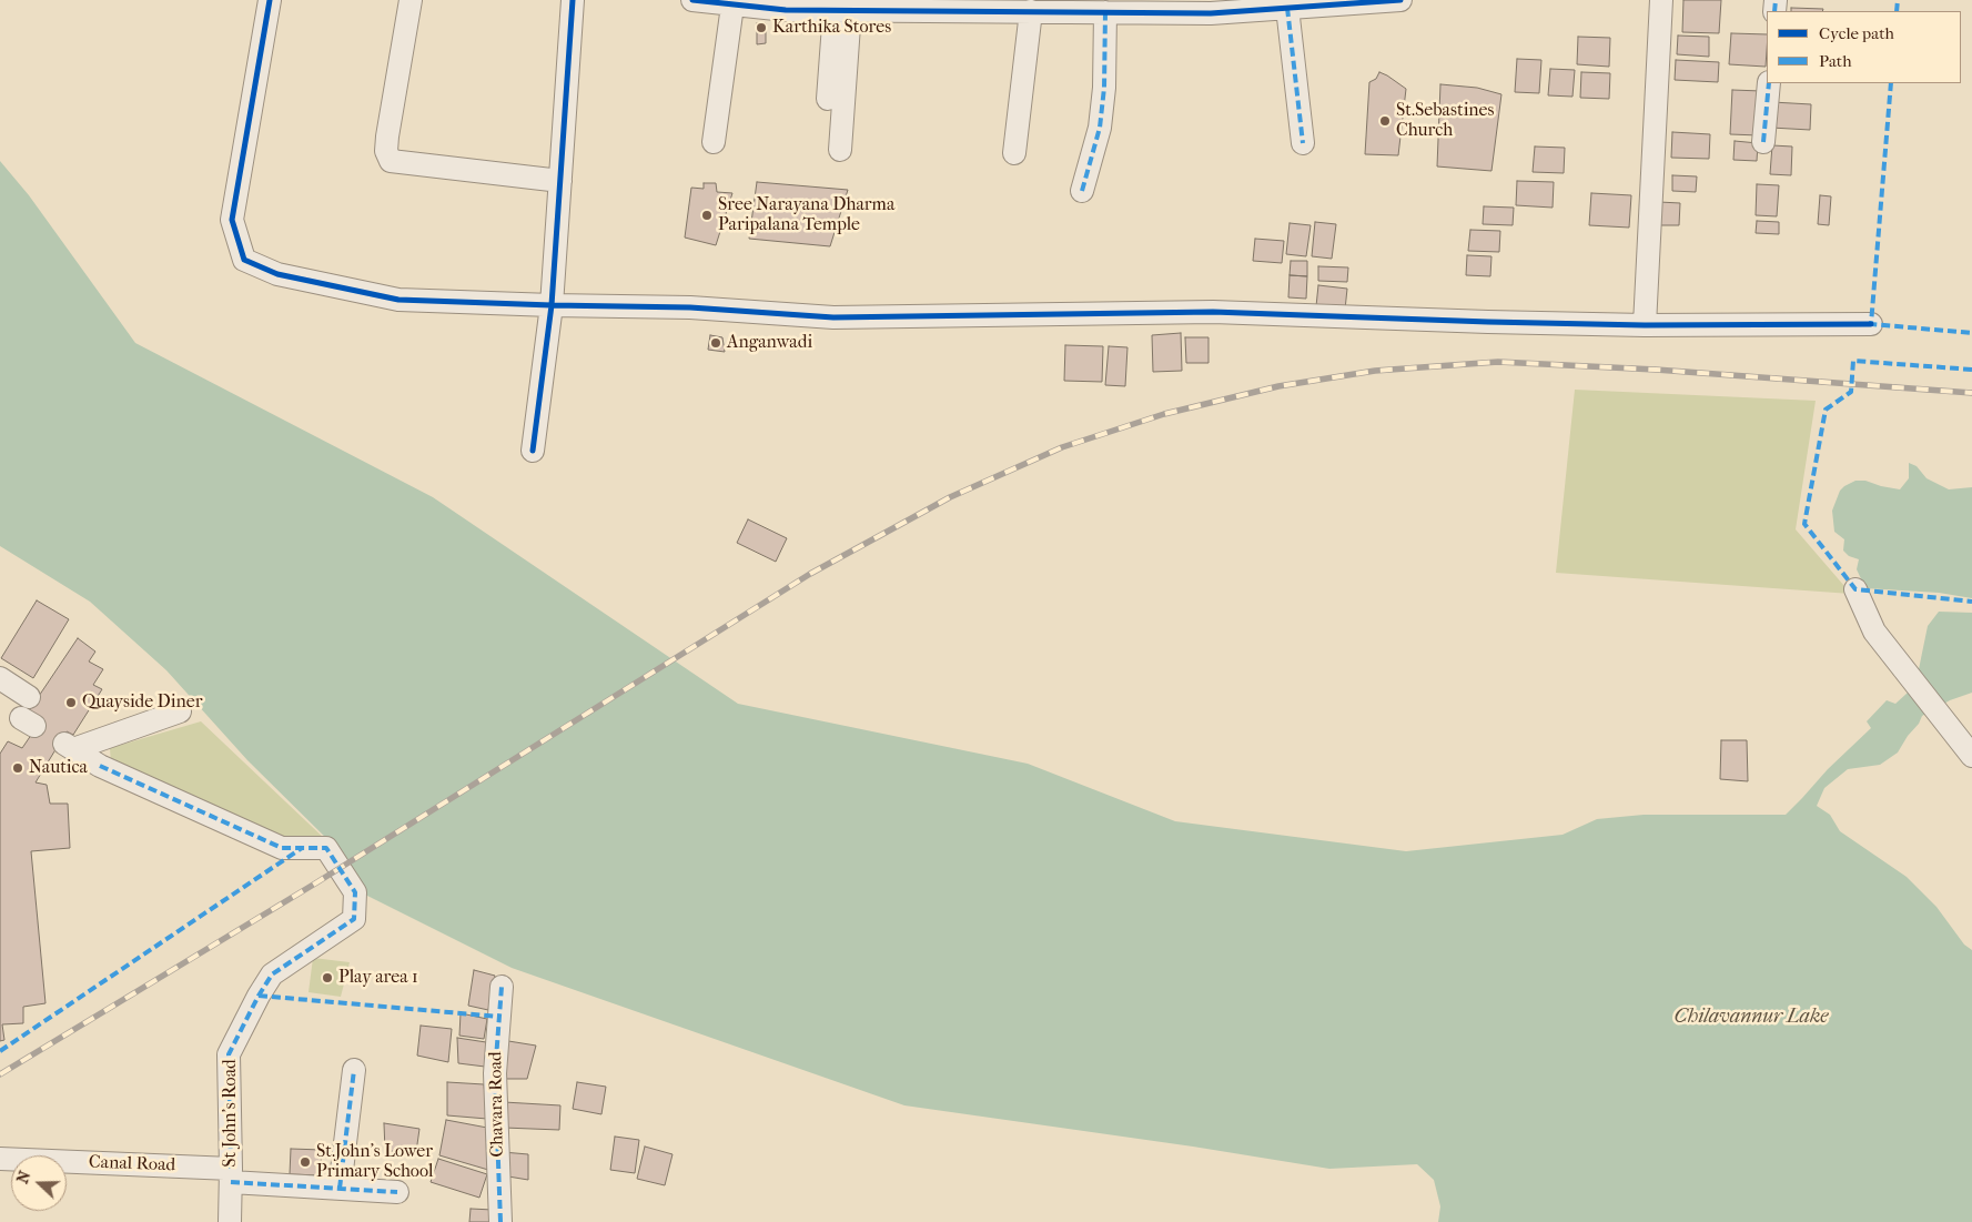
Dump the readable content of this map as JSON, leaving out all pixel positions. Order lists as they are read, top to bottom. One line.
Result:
{"streets":{"street":["Chavara Road","St John's Road","Canal Road"]},"crossings":[["St John's Road","Canal Road"]],"water":["Chilavannur Lake"],"places":["Karthika Stores","St.Sebastines Church","Sree Narayana Dharma Paripalana Temple","Anganwadi","Quayside Diner","Nautica","Play area 1","St.John's Lower Primary School"],"legend":["Cycle path","Path"],"north":"left"}
